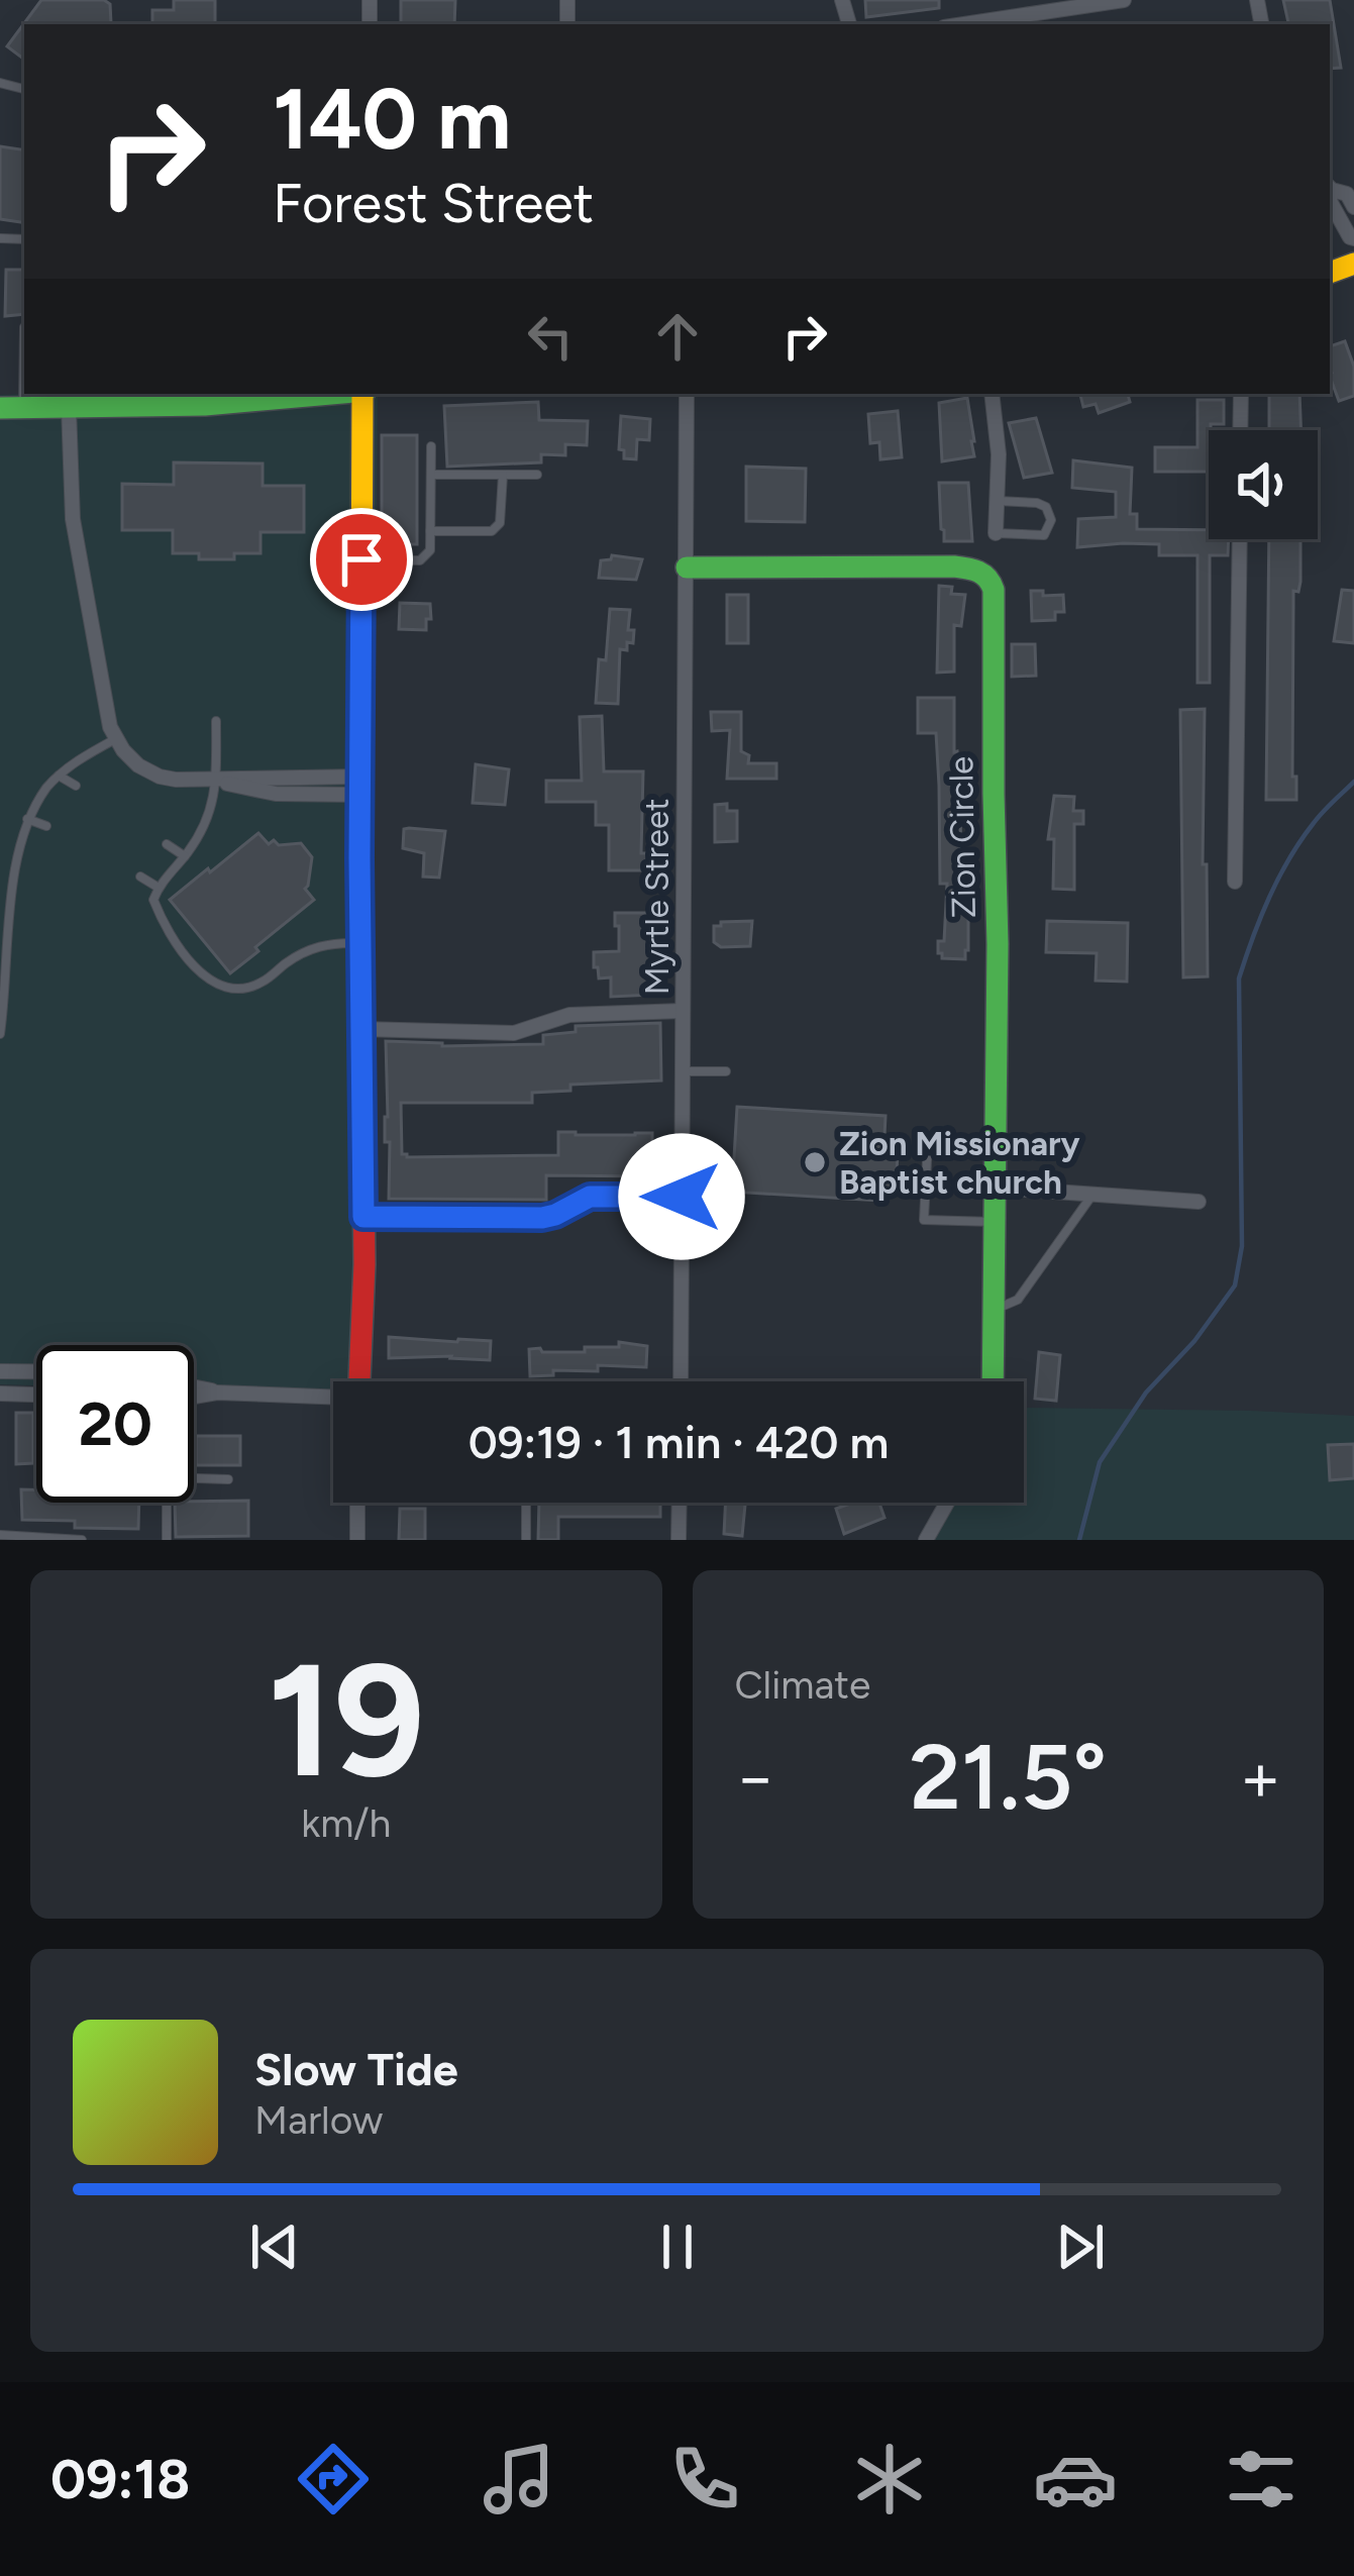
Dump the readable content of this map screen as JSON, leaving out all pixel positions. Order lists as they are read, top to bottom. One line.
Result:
{"streets":{"street":["Zion Circle","Myrtle Street"]},"crossings":[["Zion Circle","Myrtle Street"]],"places":["Zion Missionary Baptist church"],"page":{"turn":["140 m","Forest Street"],"limit":"20","trip":"09:19 · 1 min · 420 m","tile":[["19","km/h"],"Climate"],"heat":["−","21.5°","+"],"song":["Slow Tide","Marlow"],"tabs":"09:18"}}
